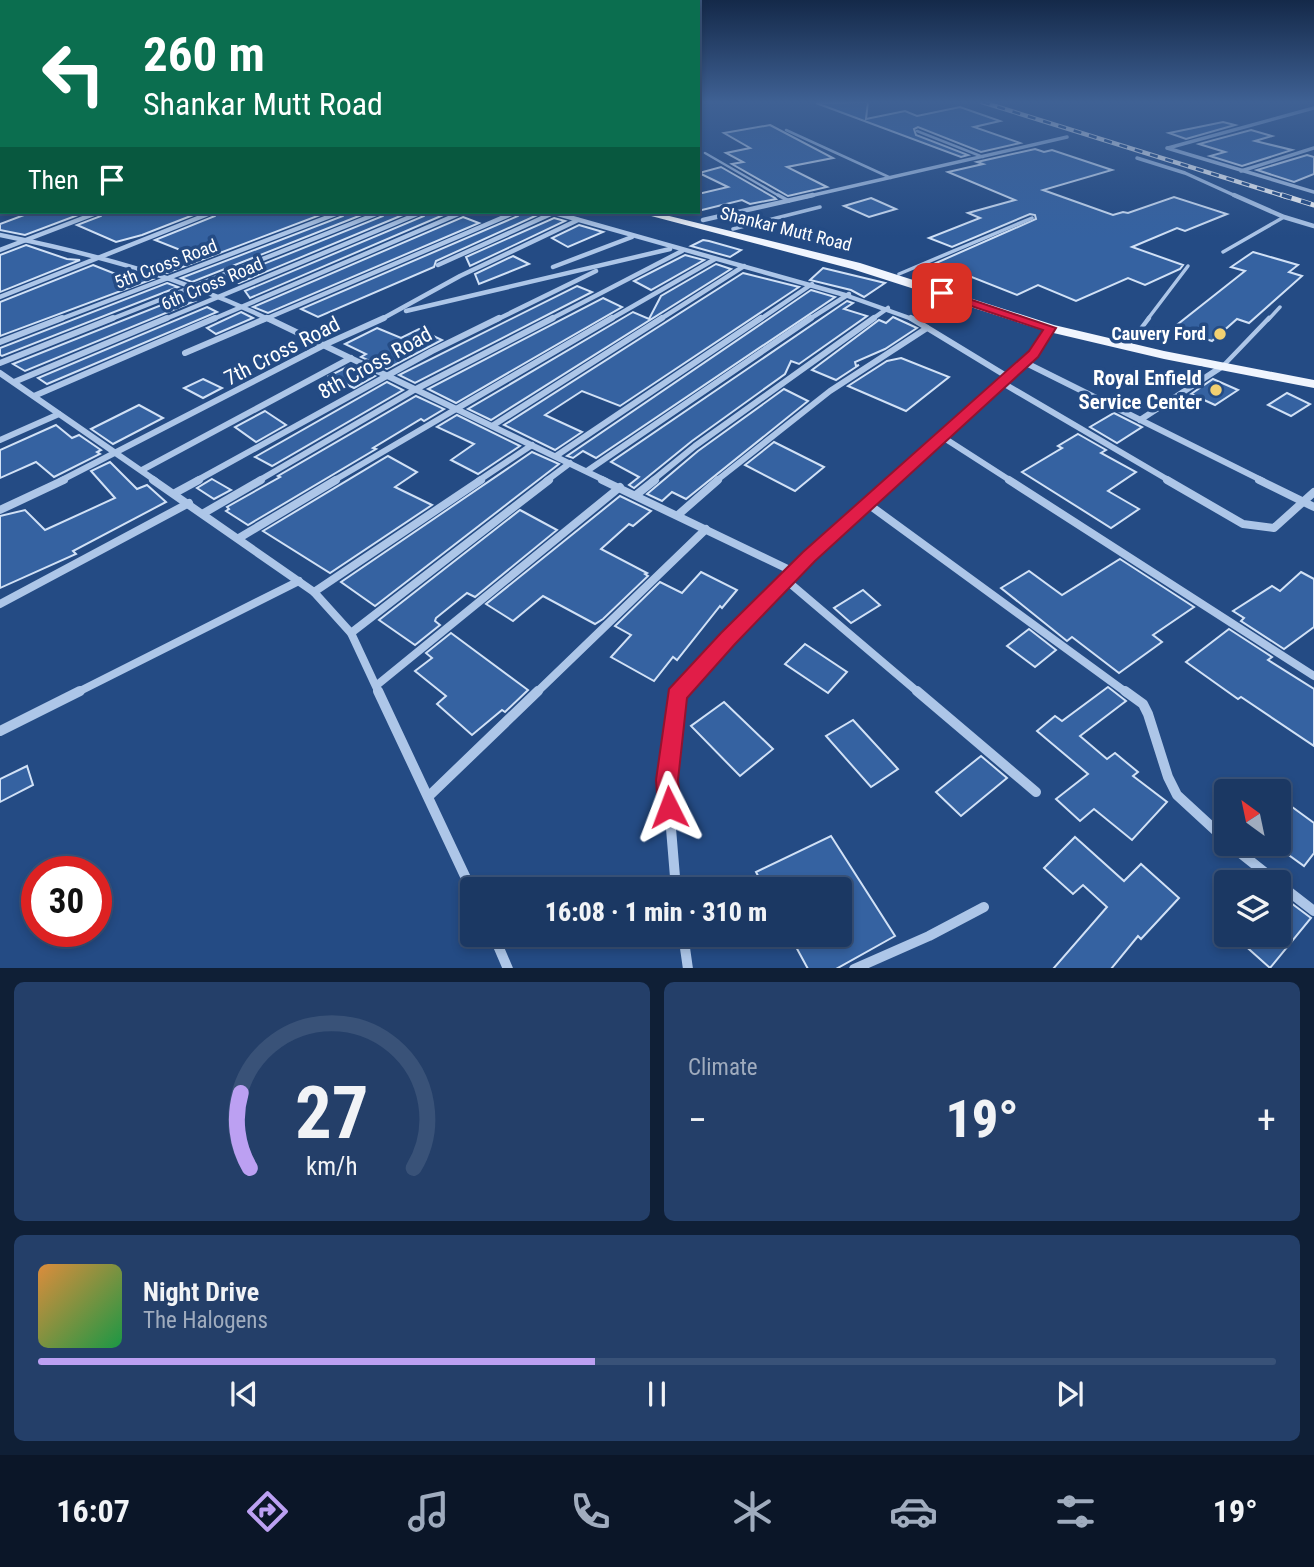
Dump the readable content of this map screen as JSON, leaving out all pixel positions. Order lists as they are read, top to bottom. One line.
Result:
{"streets":{"main road":["Shankar Mutt Road"],"street":["5th Cross Road","6th Cross Road","7th Cross Road","8th Cross Road"]},"places":["Cauvery Ford","Royal Enfield Service Center"],"north":"top left","page":{"turn":["260 m","Shankar Mutt Road"],"then":"Then","limit":"30","trip":"16:08 · 1 min · 310 m","tile":"Climate","heat":["−","19°","+"],"song":["Night Drive","The Halogens"],"tabs":["16:07","19°"],"gauge":["27","km/h"]}}
